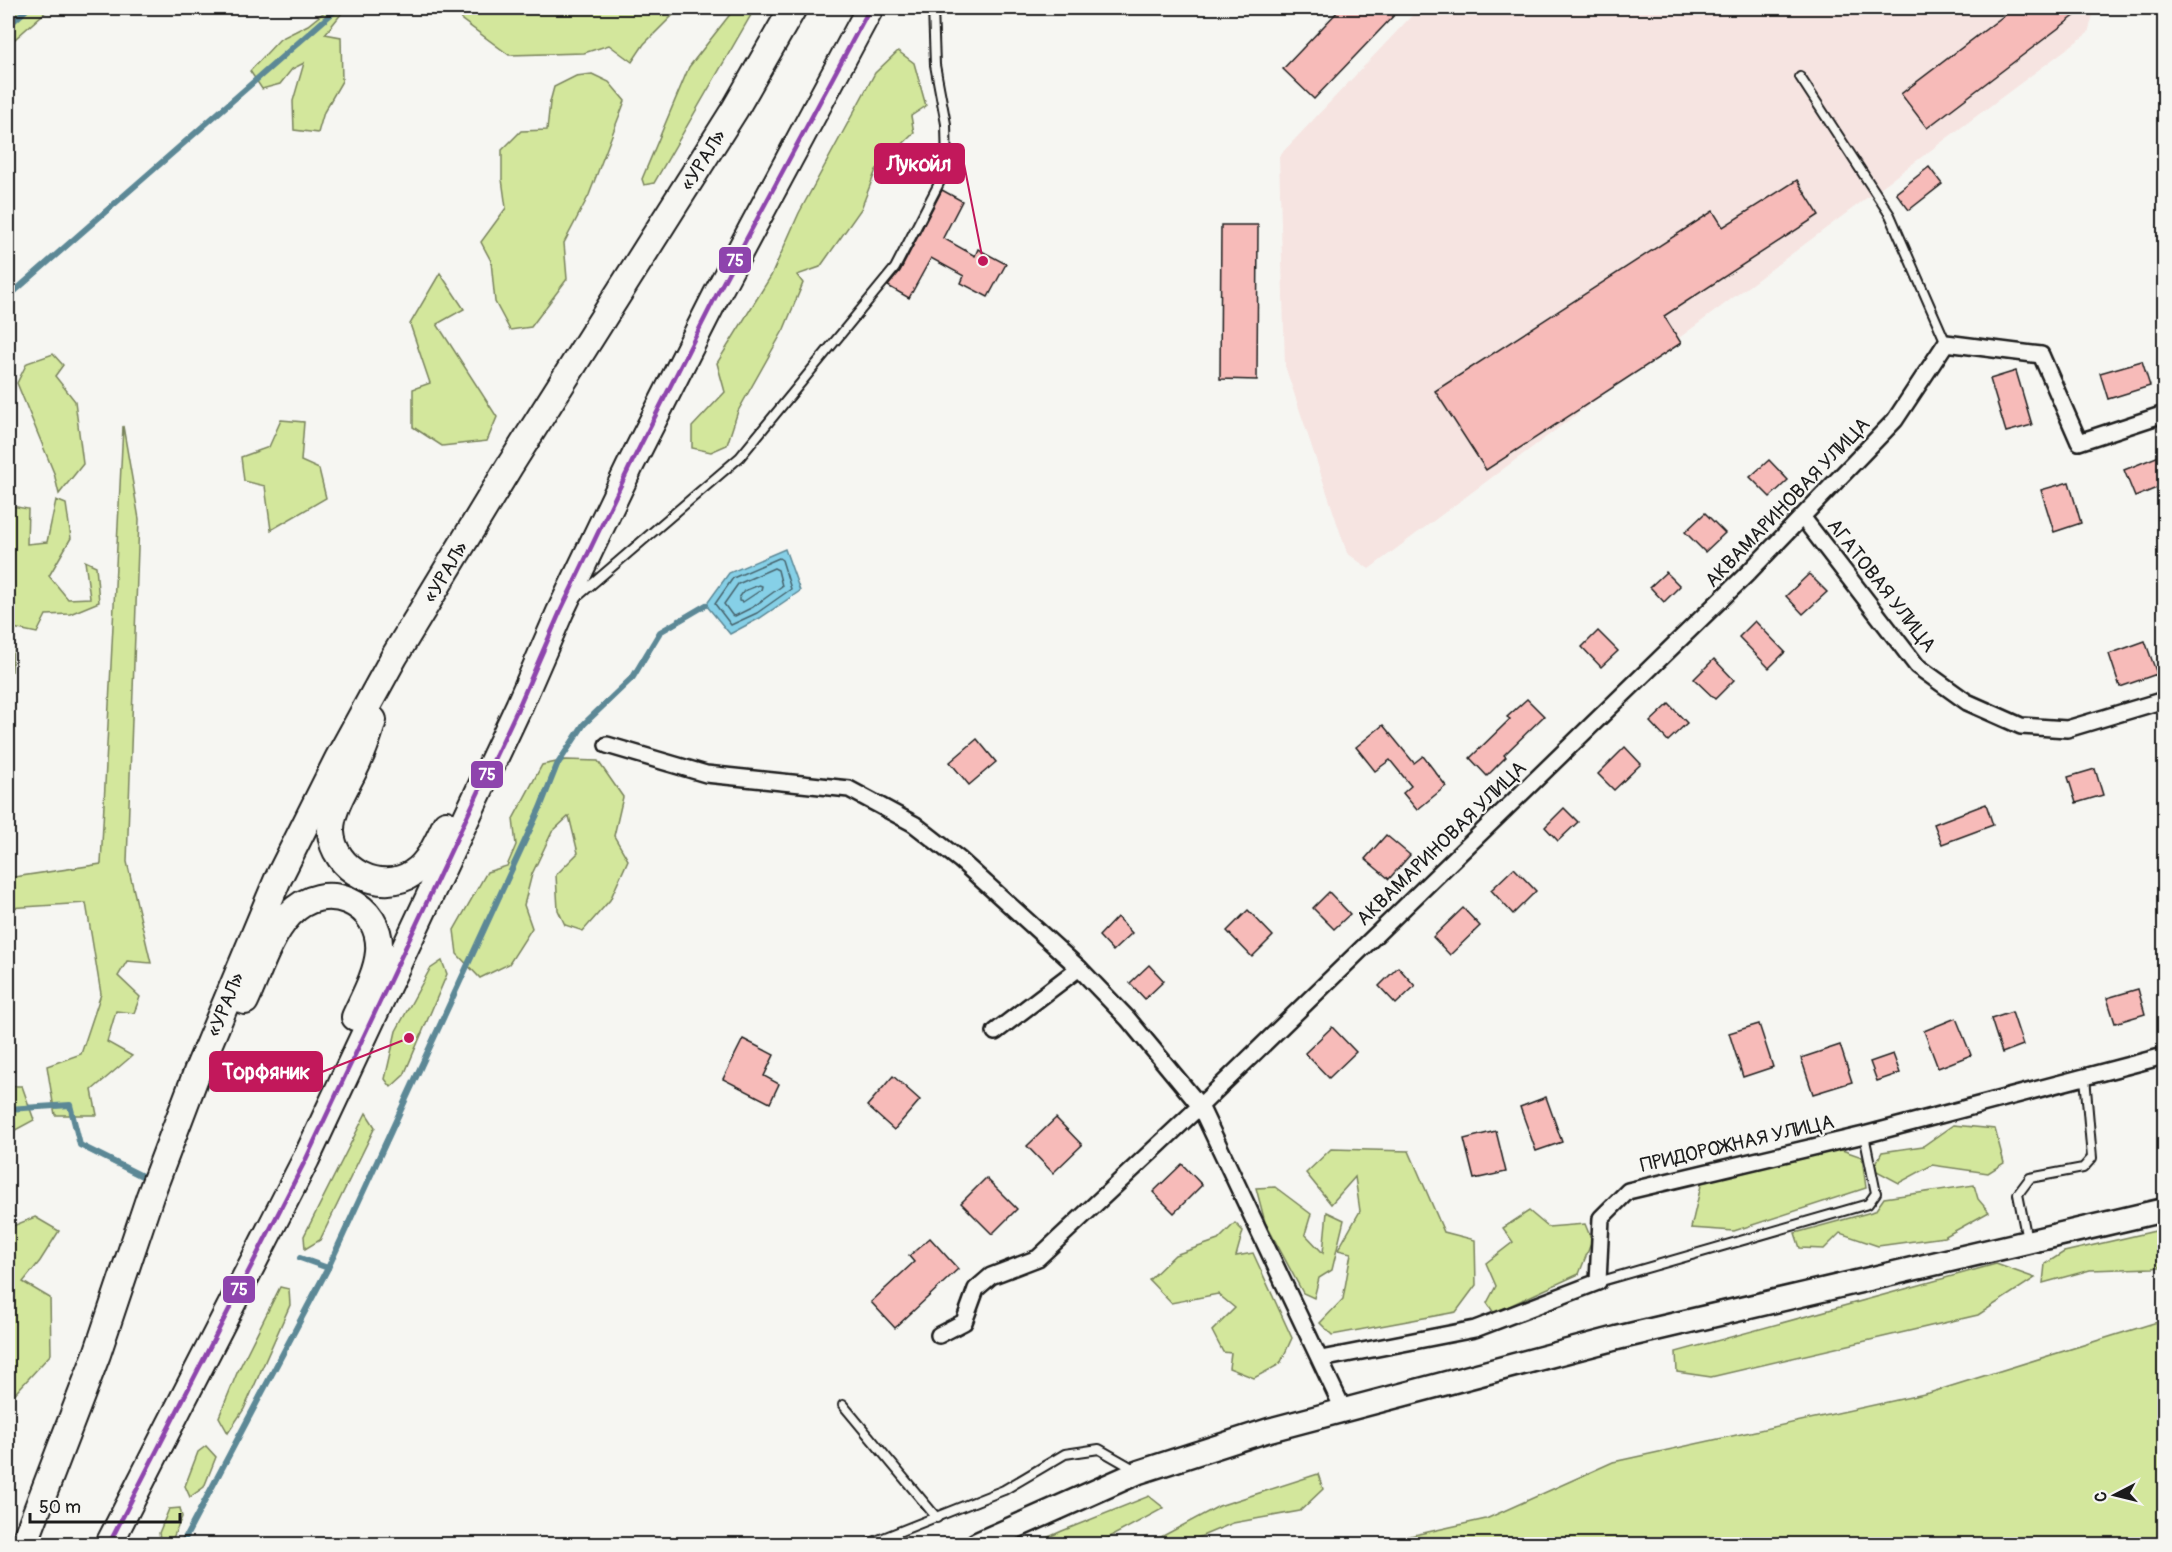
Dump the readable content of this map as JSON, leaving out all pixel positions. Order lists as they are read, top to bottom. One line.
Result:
{"streets":{"highway":["«УРАЛ»"],"street":["АКВАМАРИНОВАЯ УЛИЦА","АГАТОВАЯ УЛИЦА","ПРИДОРОЖНАЯ УЛИЦА"]},"crossings":[["АКВАМАРИНОВАЯ УЛИЦА","АГАТОВАЯ УЛИЦА"]],"places":["Лукойл","Торфяник"],"lines":["transit line 75"],"scale_bar":"50 m","north":"left"}
